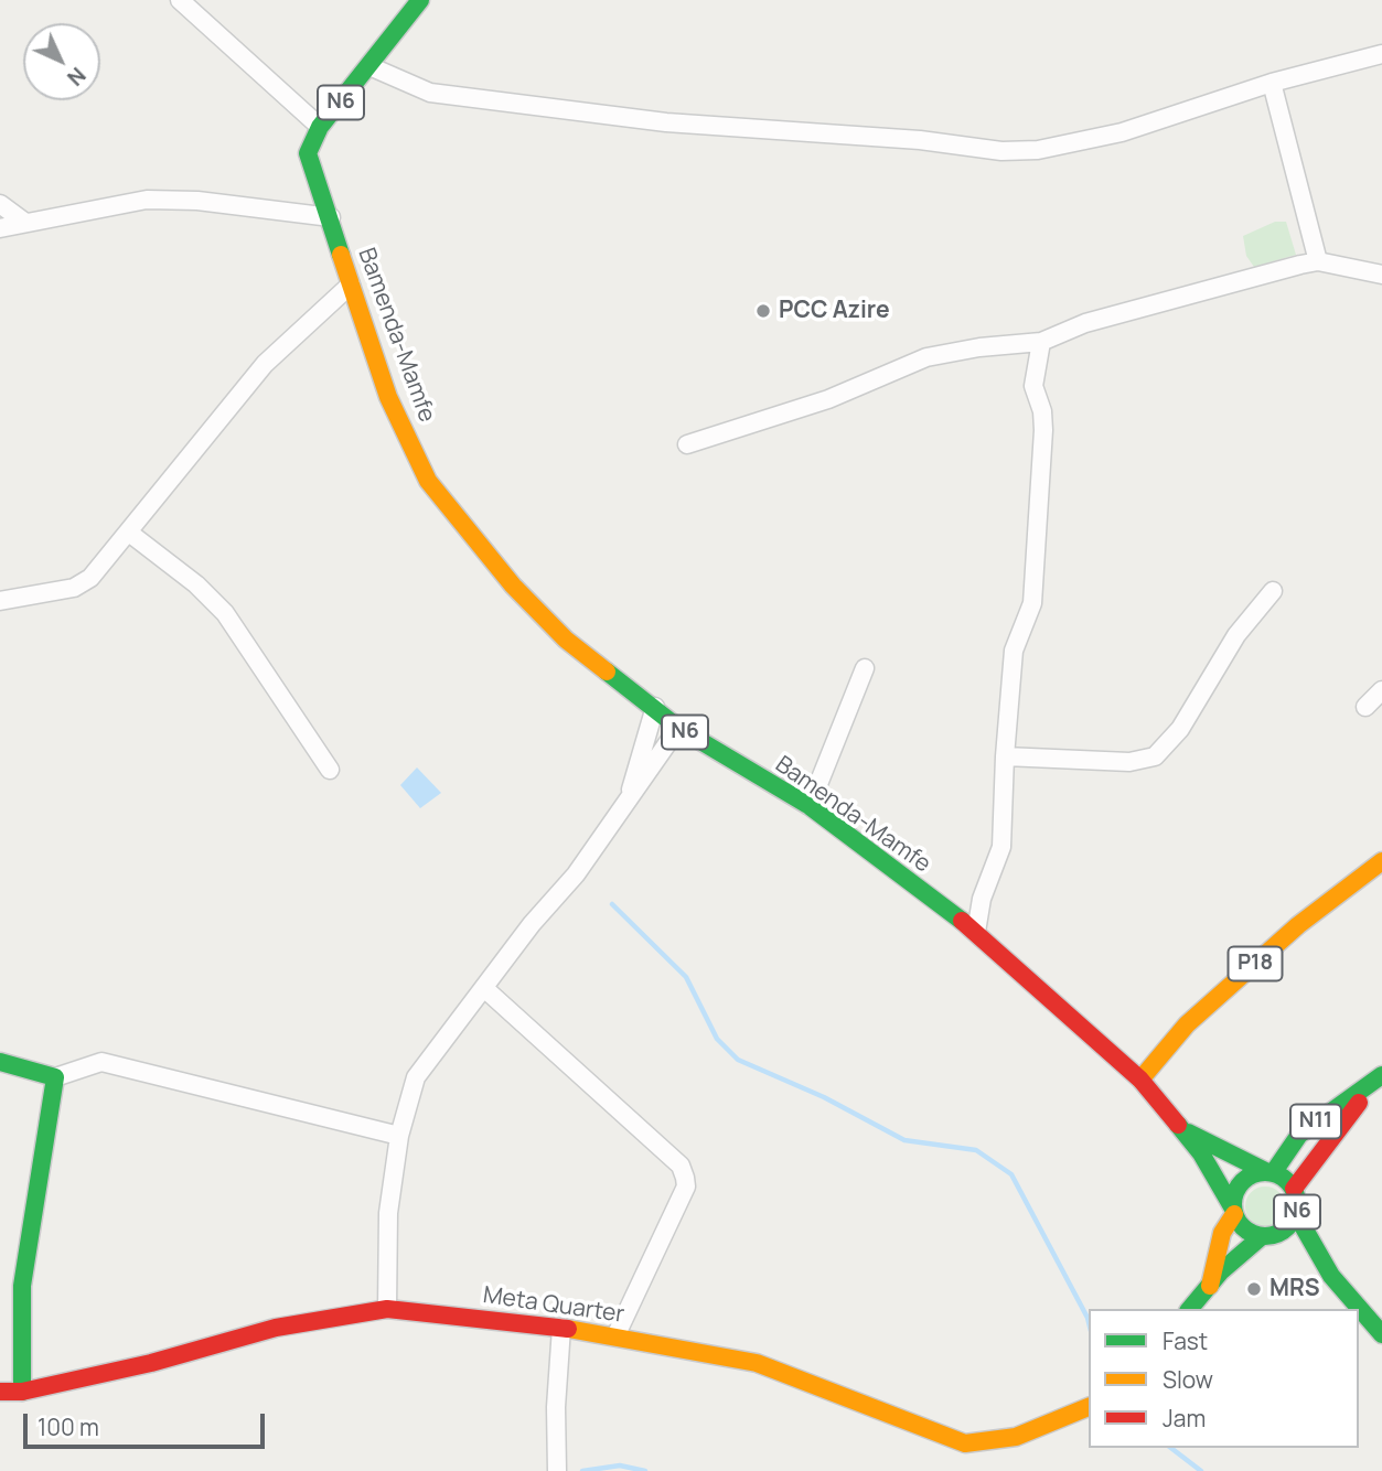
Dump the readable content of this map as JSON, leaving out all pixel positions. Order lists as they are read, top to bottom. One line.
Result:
{"streets":{"main road":["N6","Bamenda-Mamfe","P18","N11","Meta Quarter"]},"crossings":[["N6","Bamenda-Mamfe"],["N6","N11"],["Bamenda-Mamfe","P18"],["Bamenda-Mamfe","N11"]],"places":["PCC Azire","MRS"],"legend":["Fast","Slow","Jam"],"scale_bar":"100 m","north":"bottom right"}
